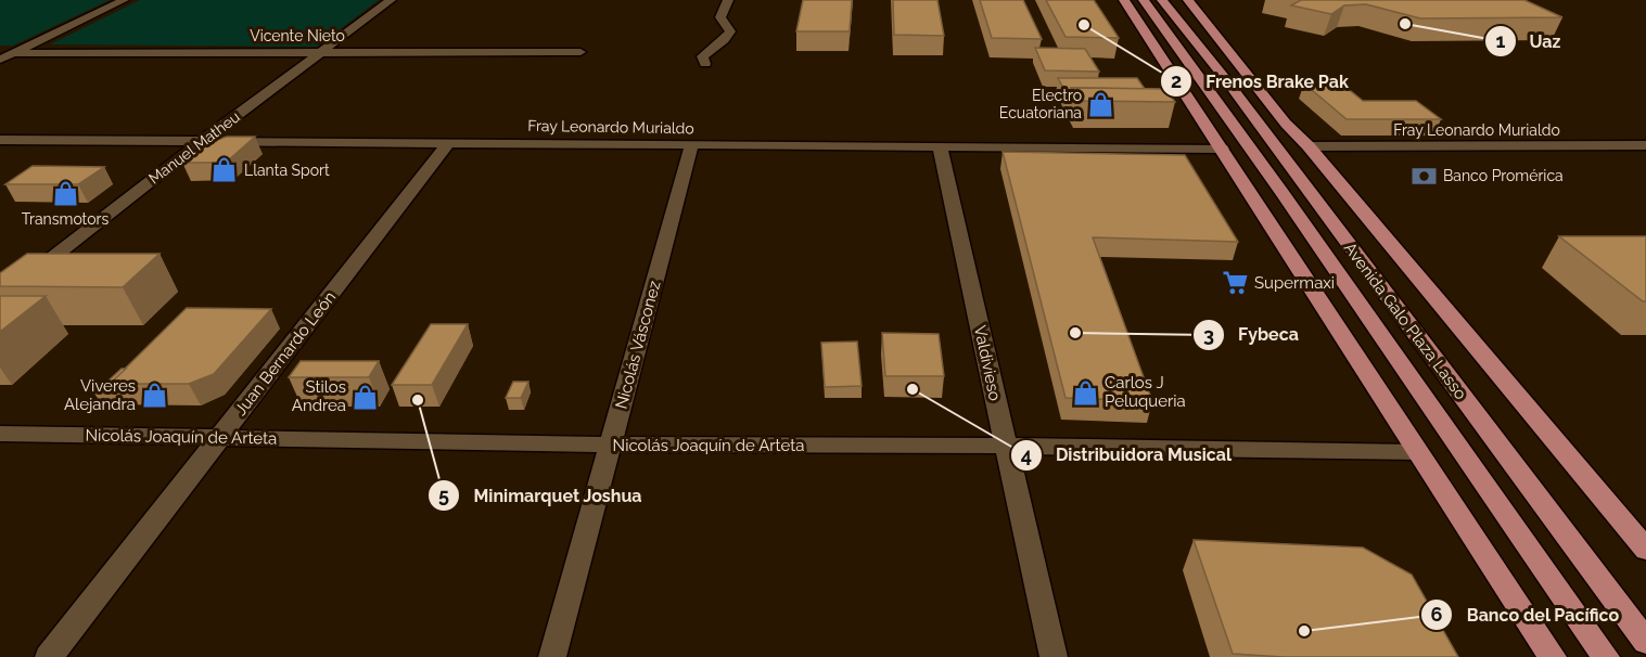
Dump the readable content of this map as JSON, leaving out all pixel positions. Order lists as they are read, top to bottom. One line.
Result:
{"streets":{"main road":["Avenida Galo Plaza Lasso"],"street":["Vicente Nieto","Fray Leonardo Murialdo","Manuel Matheu","Nicolás Vásconez","Juan Bernardo León","Valdivieso","Nicolás Joaquín de Arteta"]},"crossings":[["Vicente Nieto","Manuel Matheu"],["Fray Leonardo Murialdo","Manuel Matheu"],["Fray Leonardo Murialdo","Avenida Galo Plaza Lasso"],["Fray Leonardo Murialdo","Nicolás Vásconez"],["Fray Leonardo Murialdo","Juan Bernardo León"],["Fray Leonardo Murialdo","Valdivieso"],["Nicolás Vásconez","Nicolás Joaquín de Arteta"],["Juan Bernardo León","Nicolás Joaquín de Arteta"],["Valdivieso","Nicolás Joaquín de Arteta"]],"places":{"other":["Uaz","Frenos Brake Pak","Fybeca","Distribuidora Musical","Minimarquet Joshua","Banco del Pacífico"],"shop":["Electro Ecuatoriana","Llanta Sport","Transmotors","Carlos J Peluqueria","Viveres Alejandra","Stilos Andrea"],"bank":["Banco Promérica"],"supermarket":["Supermaxi"]}}
